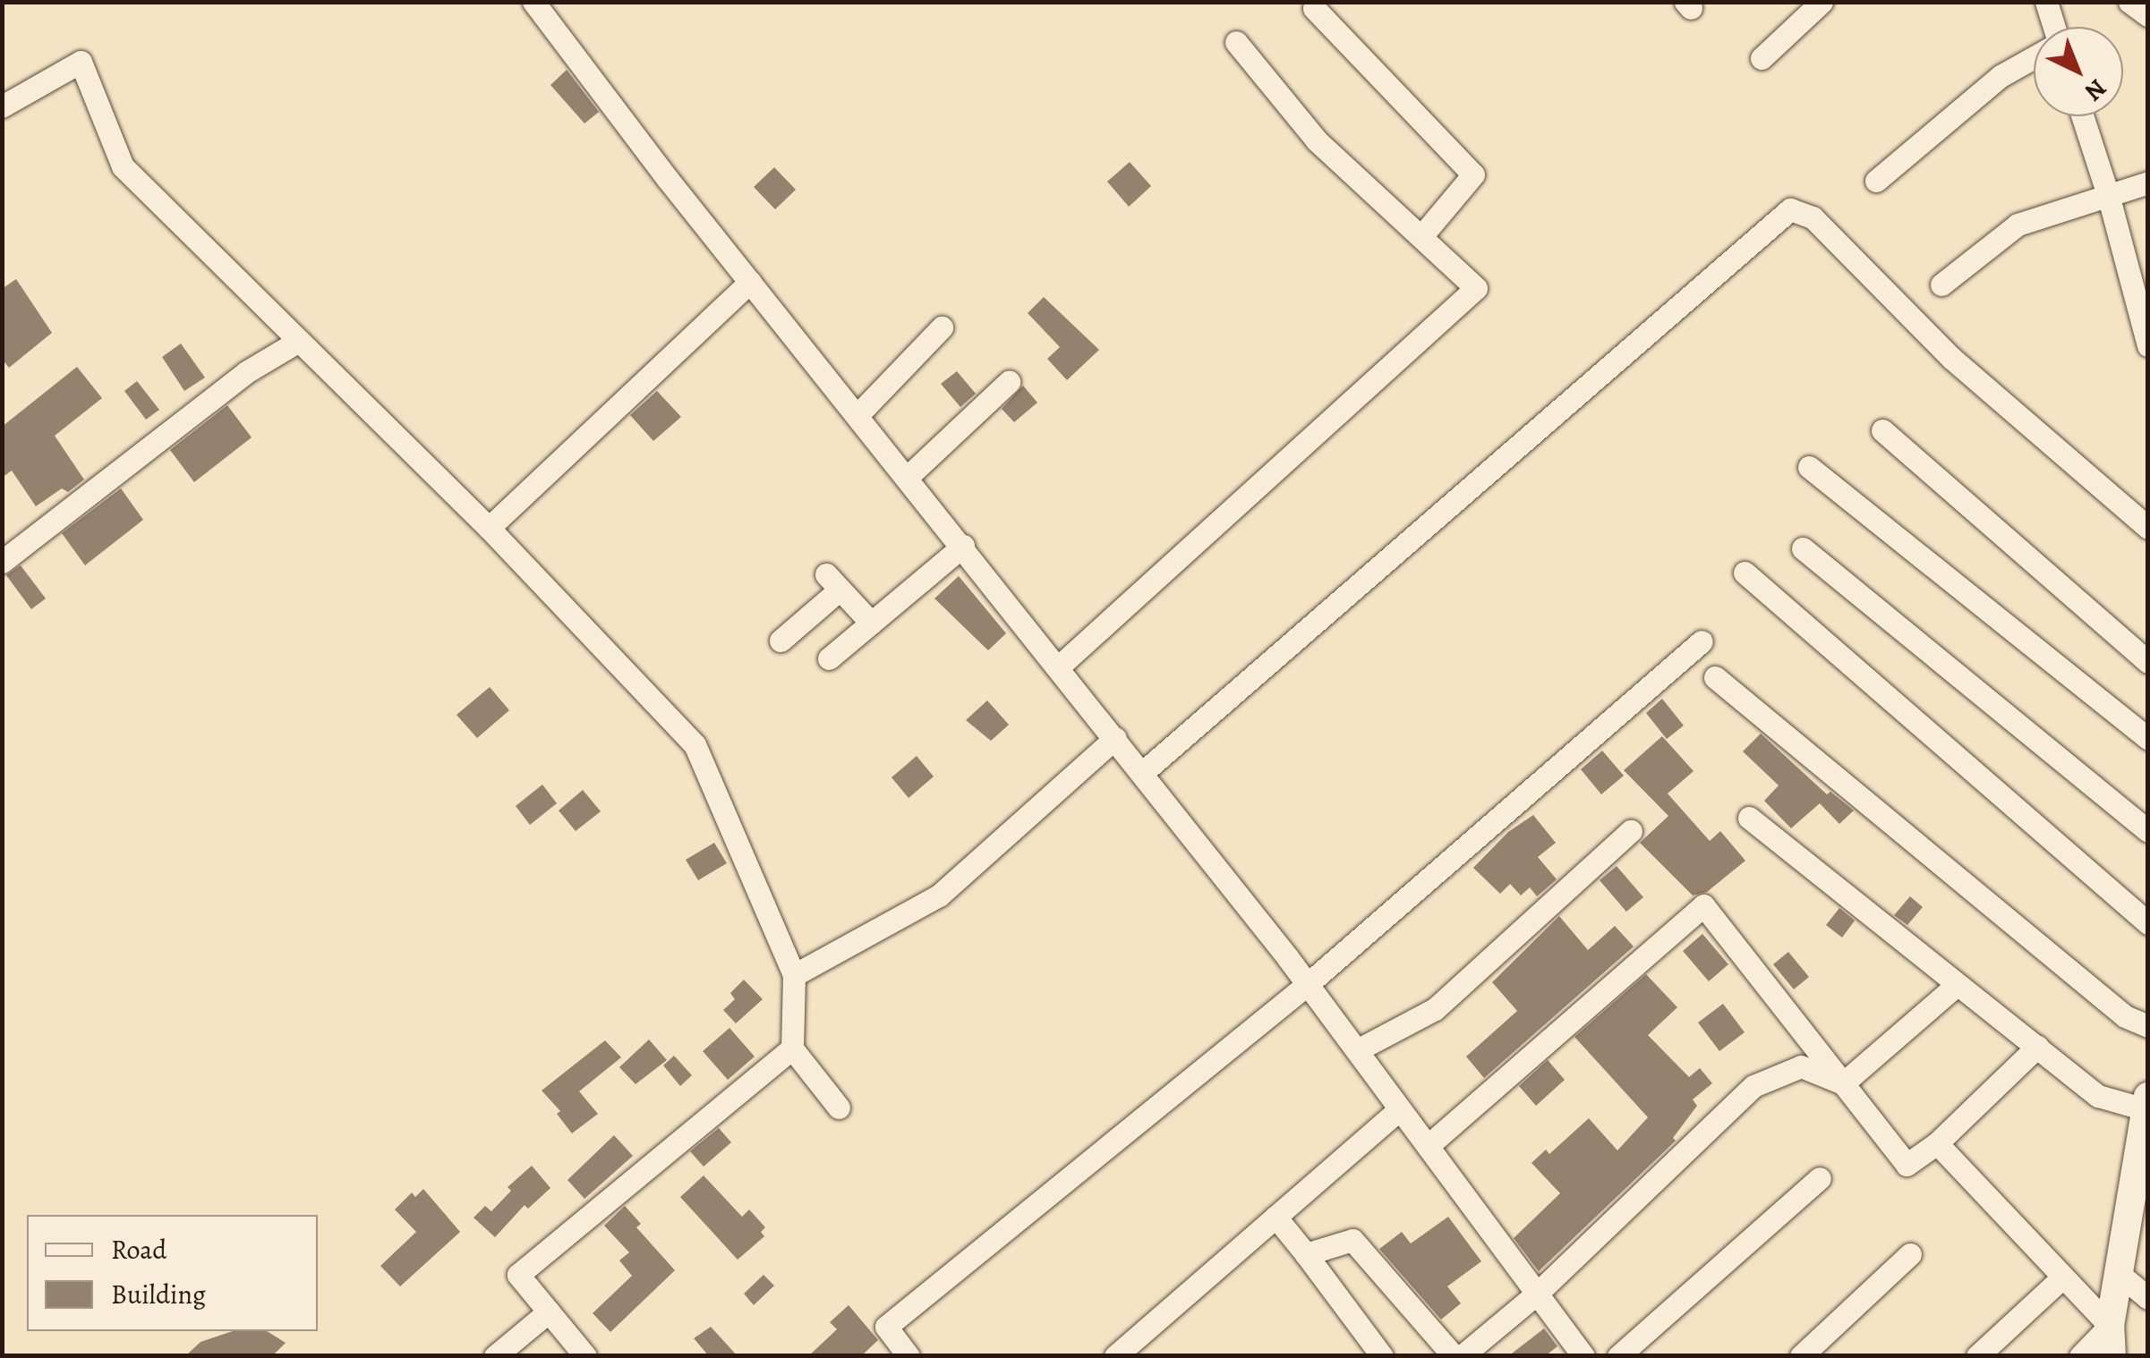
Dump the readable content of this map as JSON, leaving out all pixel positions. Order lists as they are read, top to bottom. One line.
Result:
{"legend":["Road","Building"],"north":"bottom right"}
